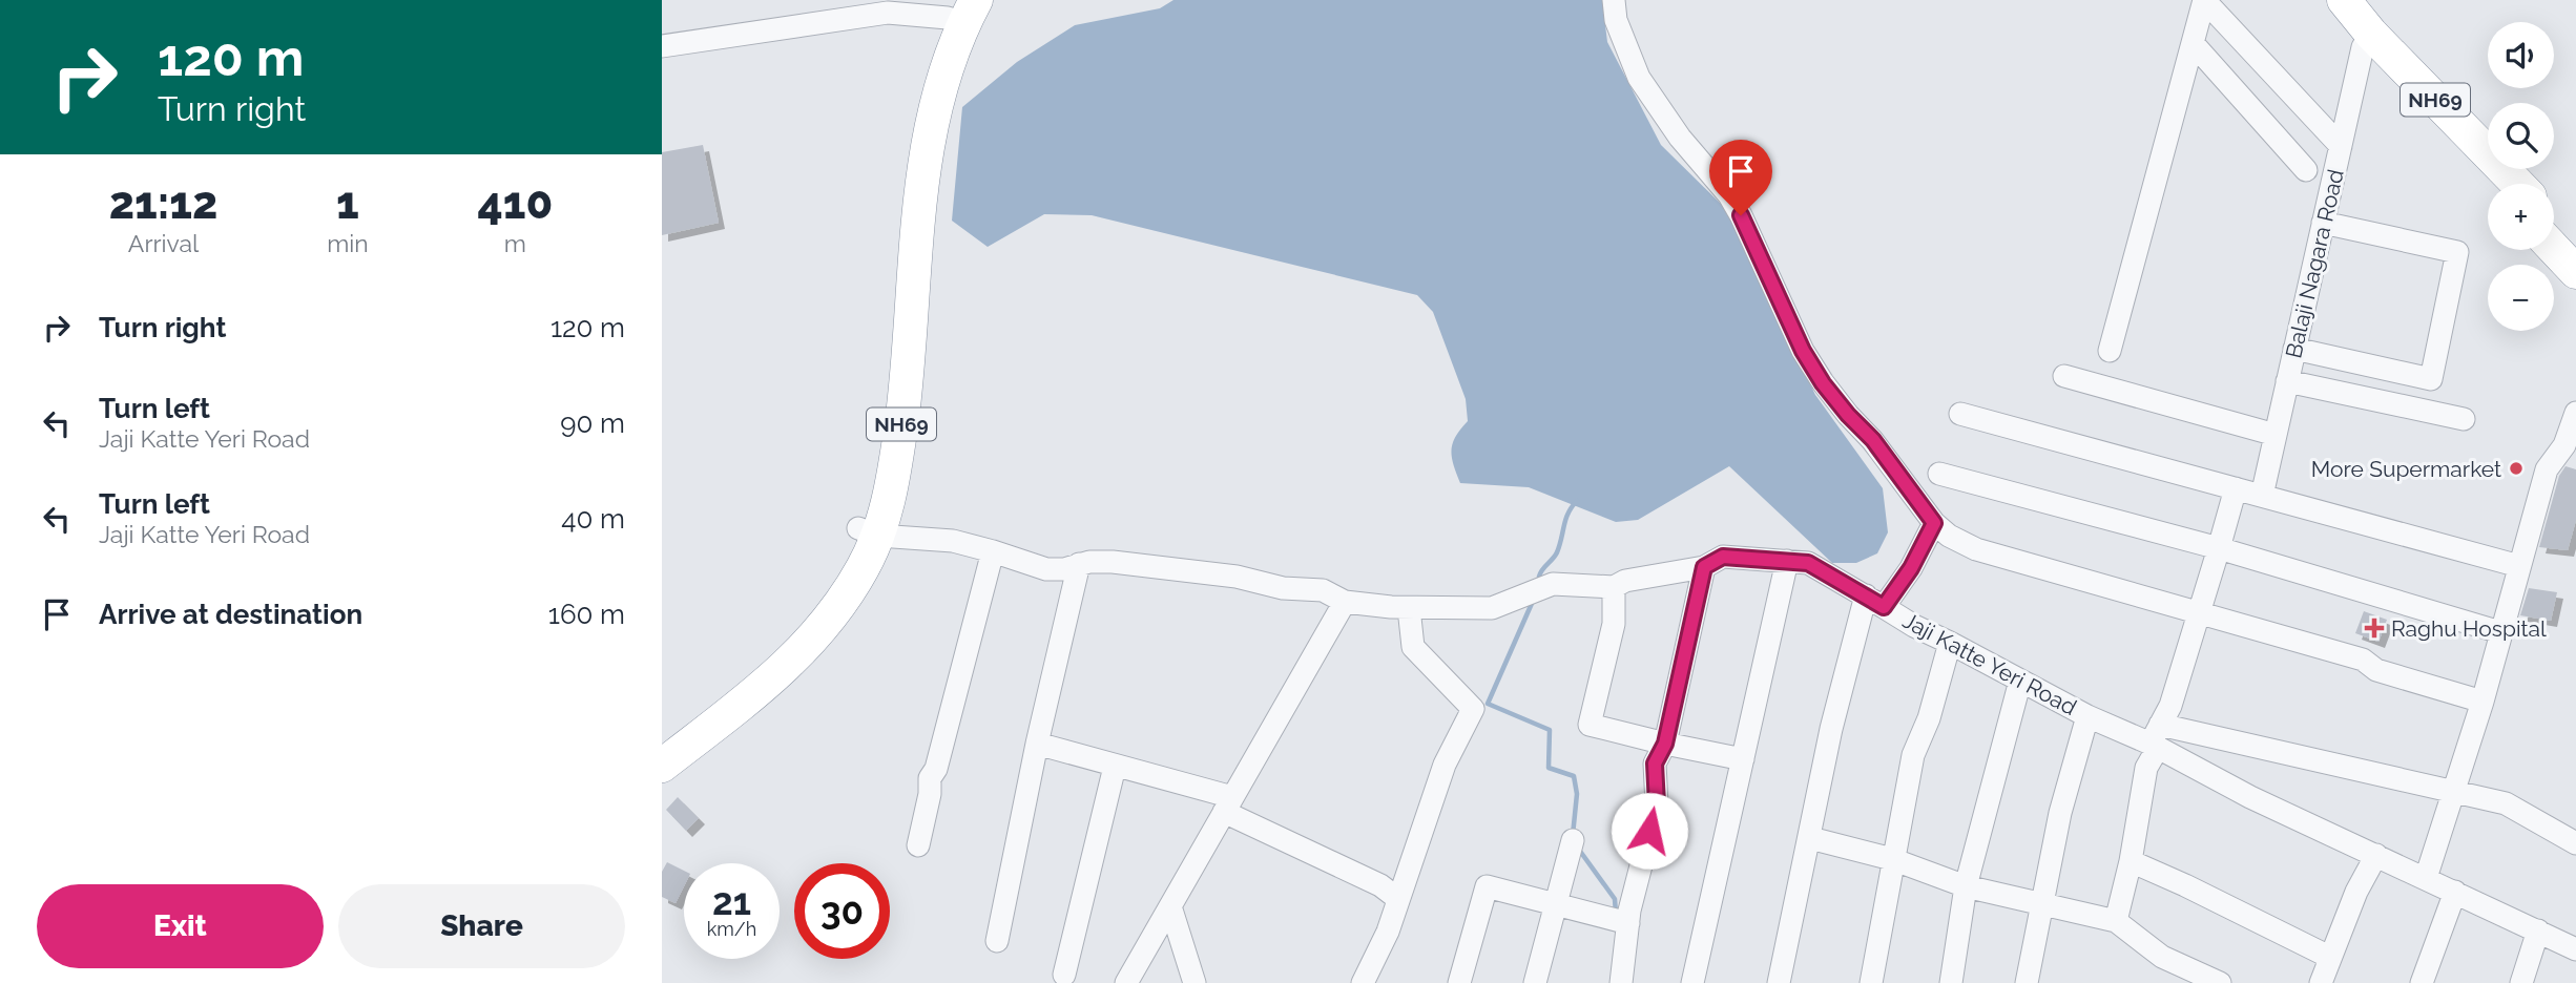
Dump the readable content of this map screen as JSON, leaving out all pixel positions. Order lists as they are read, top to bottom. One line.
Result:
{"streets":{"highway":["NH69"],"street":["Balaji Nagara Road","Jaji Katte Yeri Road"]},"crossings":[["NH69","Balaji Nagara Road"]],"places":{"other":["More Supermarket"],"health":["Raghu Hospital"]},"page":{"turn":["120 m","Turn right"],"map_buttons":["+","−"],"eta":["21:12","Arrival","1","min","410","m"],"list":[{"name":"Turn right","value":"120 m"},{"name":"Turn left","note":"Jaji Katte Yeri Road","value":"90 m"},{"name":"Turn left","note":"Jaji Katte Yeri Road","value":"40 m"},{"name":"Arrive at destination","value":"160 m"}],"speed":"21 km/h","limit":"30","buttons":["Exit","Share"]}}
